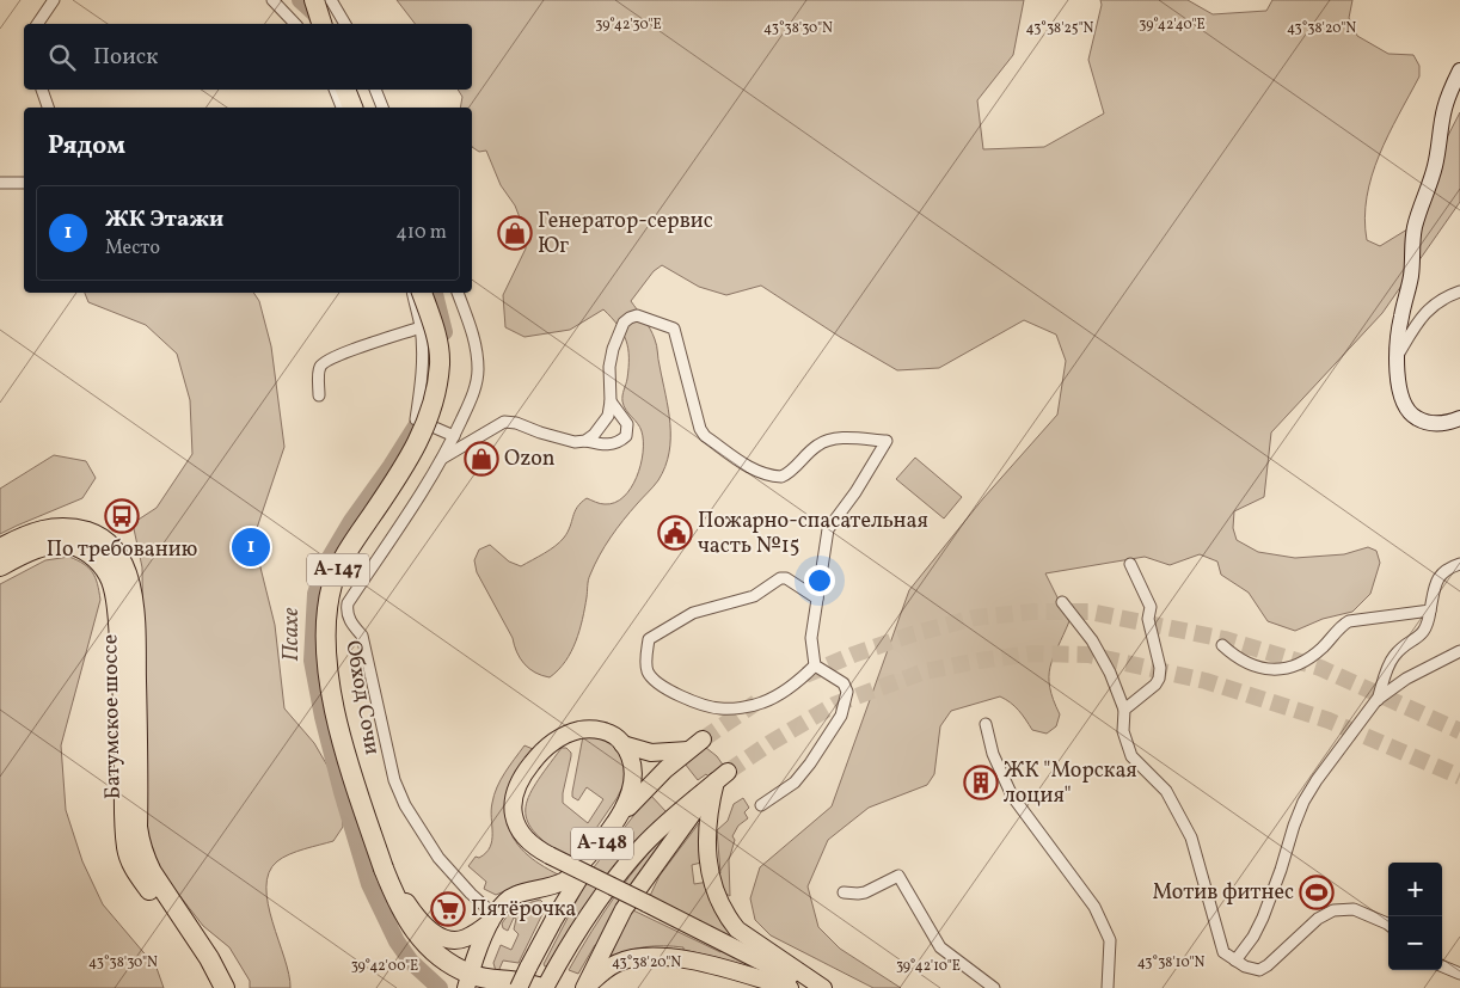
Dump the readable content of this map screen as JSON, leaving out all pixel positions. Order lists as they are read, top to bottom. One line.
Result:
{"streets":{"highway":["А-147","Обход Сочи","Батумское шоссе"],"main road":["А-148"]},"water":["Псахе"],"places":{"shop":["Генератор-сервис Юг","Ozon"],"bus stop":["По требованию"],"public building":["Пожарно-спасательная часть №15"],"building":["ЖК \"Морская лоция\""],"sports":["Мотив фитнес"],"supermarket":["Пятёрочка"]},"page":{"search":"Поиск","heading":"Рядом","list":[{"mark":"1","name":"ЖК Этажи","note":"Место","value":"410 m"}],"pins":"1","map_buttons":["+","−"]},"coordinates":["39°42'30\"E","39°42'40\"E","43°38'30\"N","43°38'25\"N","43°38'20\"N","43°38'10\"N","39°42'00\"E","39°42'10\"E"]}
